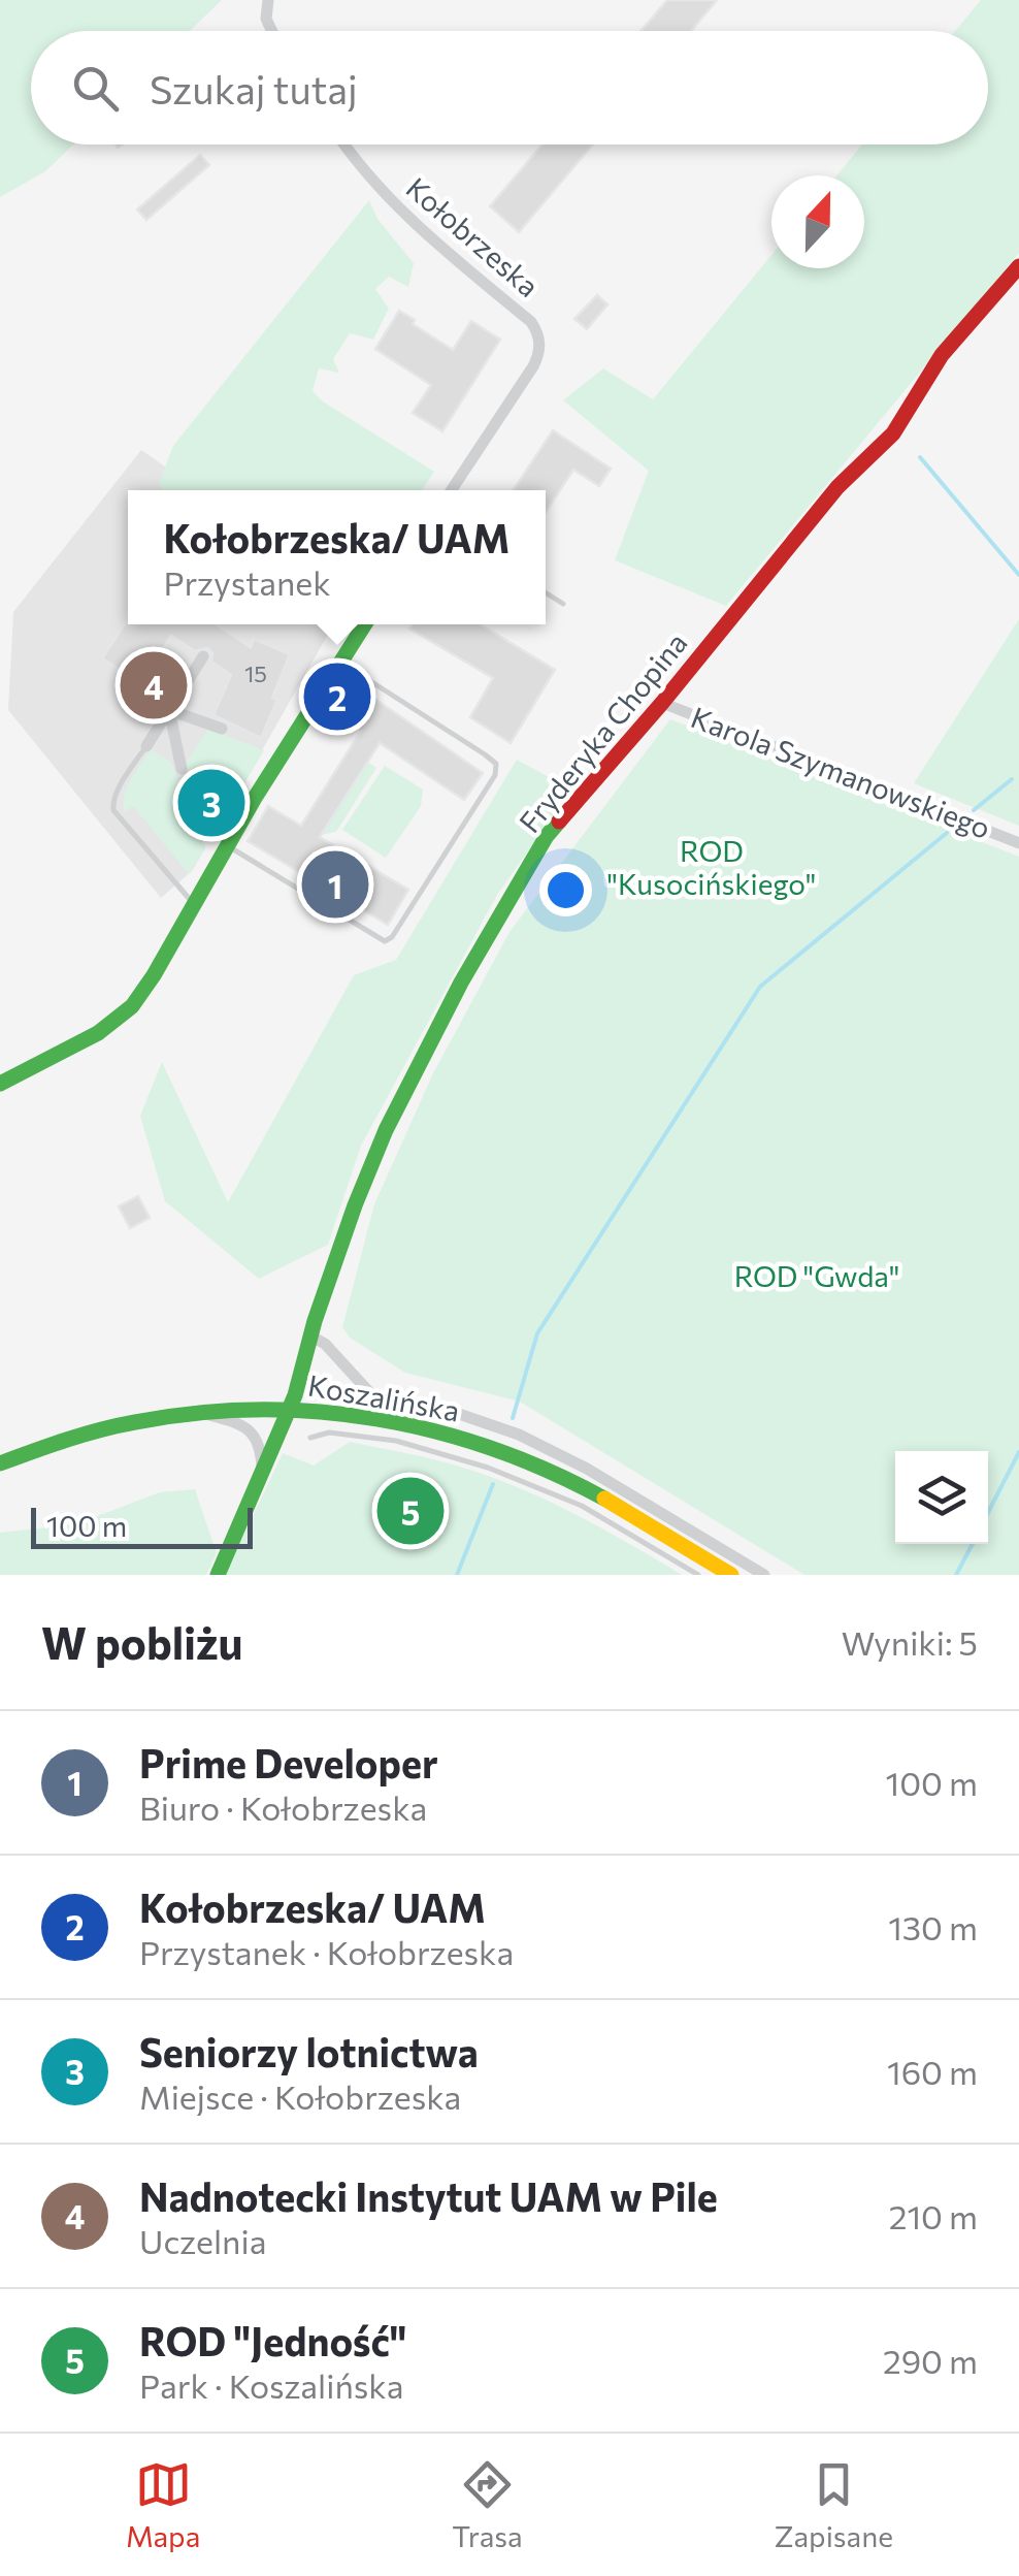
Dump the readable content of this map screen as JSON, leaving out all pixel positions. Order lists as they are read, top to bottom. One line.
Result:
{"streets":{"street":["Kołobrzeska","Fryderyka Chopina","Karola Szymanowskiego","Koszalińska"]},"crossings":[["Fryderyka Chopina","Karola Szymanowskiego"],["Fryderyka Chopina","Koszalińska"]],"parks":["ROD \"Kusocińskiego\"","ROD \"Gwda\""],"house_numbers":["15"],"scale_bar":"100 m","north":"top","page":{"search":"Szukaj tutaj","popup":["Kołobrzeska/ UAM","Przystanek"],"pins":["4","2","3","1","5"],"scale":"100 m","heading":["W pobliżu","Wyniki: 5"],"list":[{"mark":"1","name":"Prime Developer","note":"Biuro · Kołobrzeska","value":"100 m"},{"mark":"2","name":"Kołobrzeska/ UAM","note":"Przystanek · Kołobrzeska","value":"130 m"},{"mark":"3","name":"Seniorzy lotnictwa","note":"Miejsce · Kołobrzeska","value":"160 m"},{"mark":"4","name":"Nadnotecki Instytut UAM w Pile","note":"Uczelnia","value":"210 m"},{"mark":"5","name":"ROD \"Jedność\"","note":"Park · Koszalińska","value":"290 m"}],"nav":["Mapa","Trasa","Zapisane"]}}
